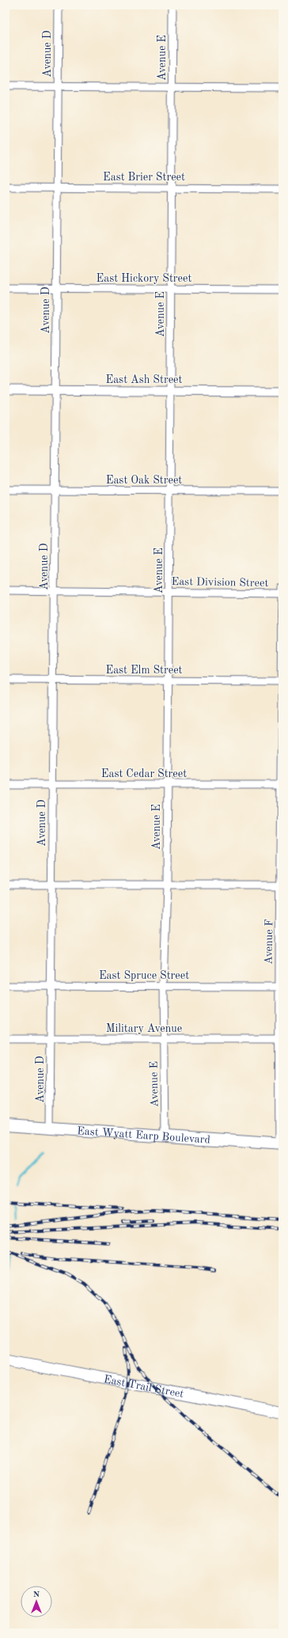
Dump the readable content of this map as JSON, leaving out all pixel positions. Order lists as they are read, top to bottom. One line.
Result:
{"streets":{"main road":["East Wyatt Earp Boulevard","East Trail Street"],"street":["Avenue D","Avenue E","East Brier Street","East Hickory Street","East Ash Street","East Oak Street","East Division Street","East Elm Street","East Cedar Street","Avenue F","East Spruce Street","Military Avenue"]},"crossings":[["Avenue D","East Brier Street"],["Avenue D","East Hickory Street"],["Avenue D","East Ash Street"],["Avenue D","East Oak Street"],["Avenue D","East Division Street"],["Avenue D","East Elm Street"],["Avenue D","East Cedar Street"],["Avenue D","East Spruce Street"],["Avenue D","Military Avenue"],["Avenue D","East Wyatt Earp Boulevard"],["Avenue E","East Brier Street"],["Avenue E","East Hickory Street"],["Avenue E","East Ash Street"],["Avenue E","East Oak Street"],["Avenue E","East Division Street"],["Avenue E","East Elm Street"],["Avenue E","East Cedar Street"],["Avenue E","East Spruce Street"],["Avenue E","Military Avenue"],["Avenue E","East Wyatt Earp Boulevard"],["East Division Street","Avenue F"],["East Elm Street","Avenue F"],["East Cedar Street","Avenue F"],["Avenue F","East Spruce Street"],["Avenue F","Military Avenue"],["Avenue F","East Wyatt Earp Boulevard"]],"north":"top"}
